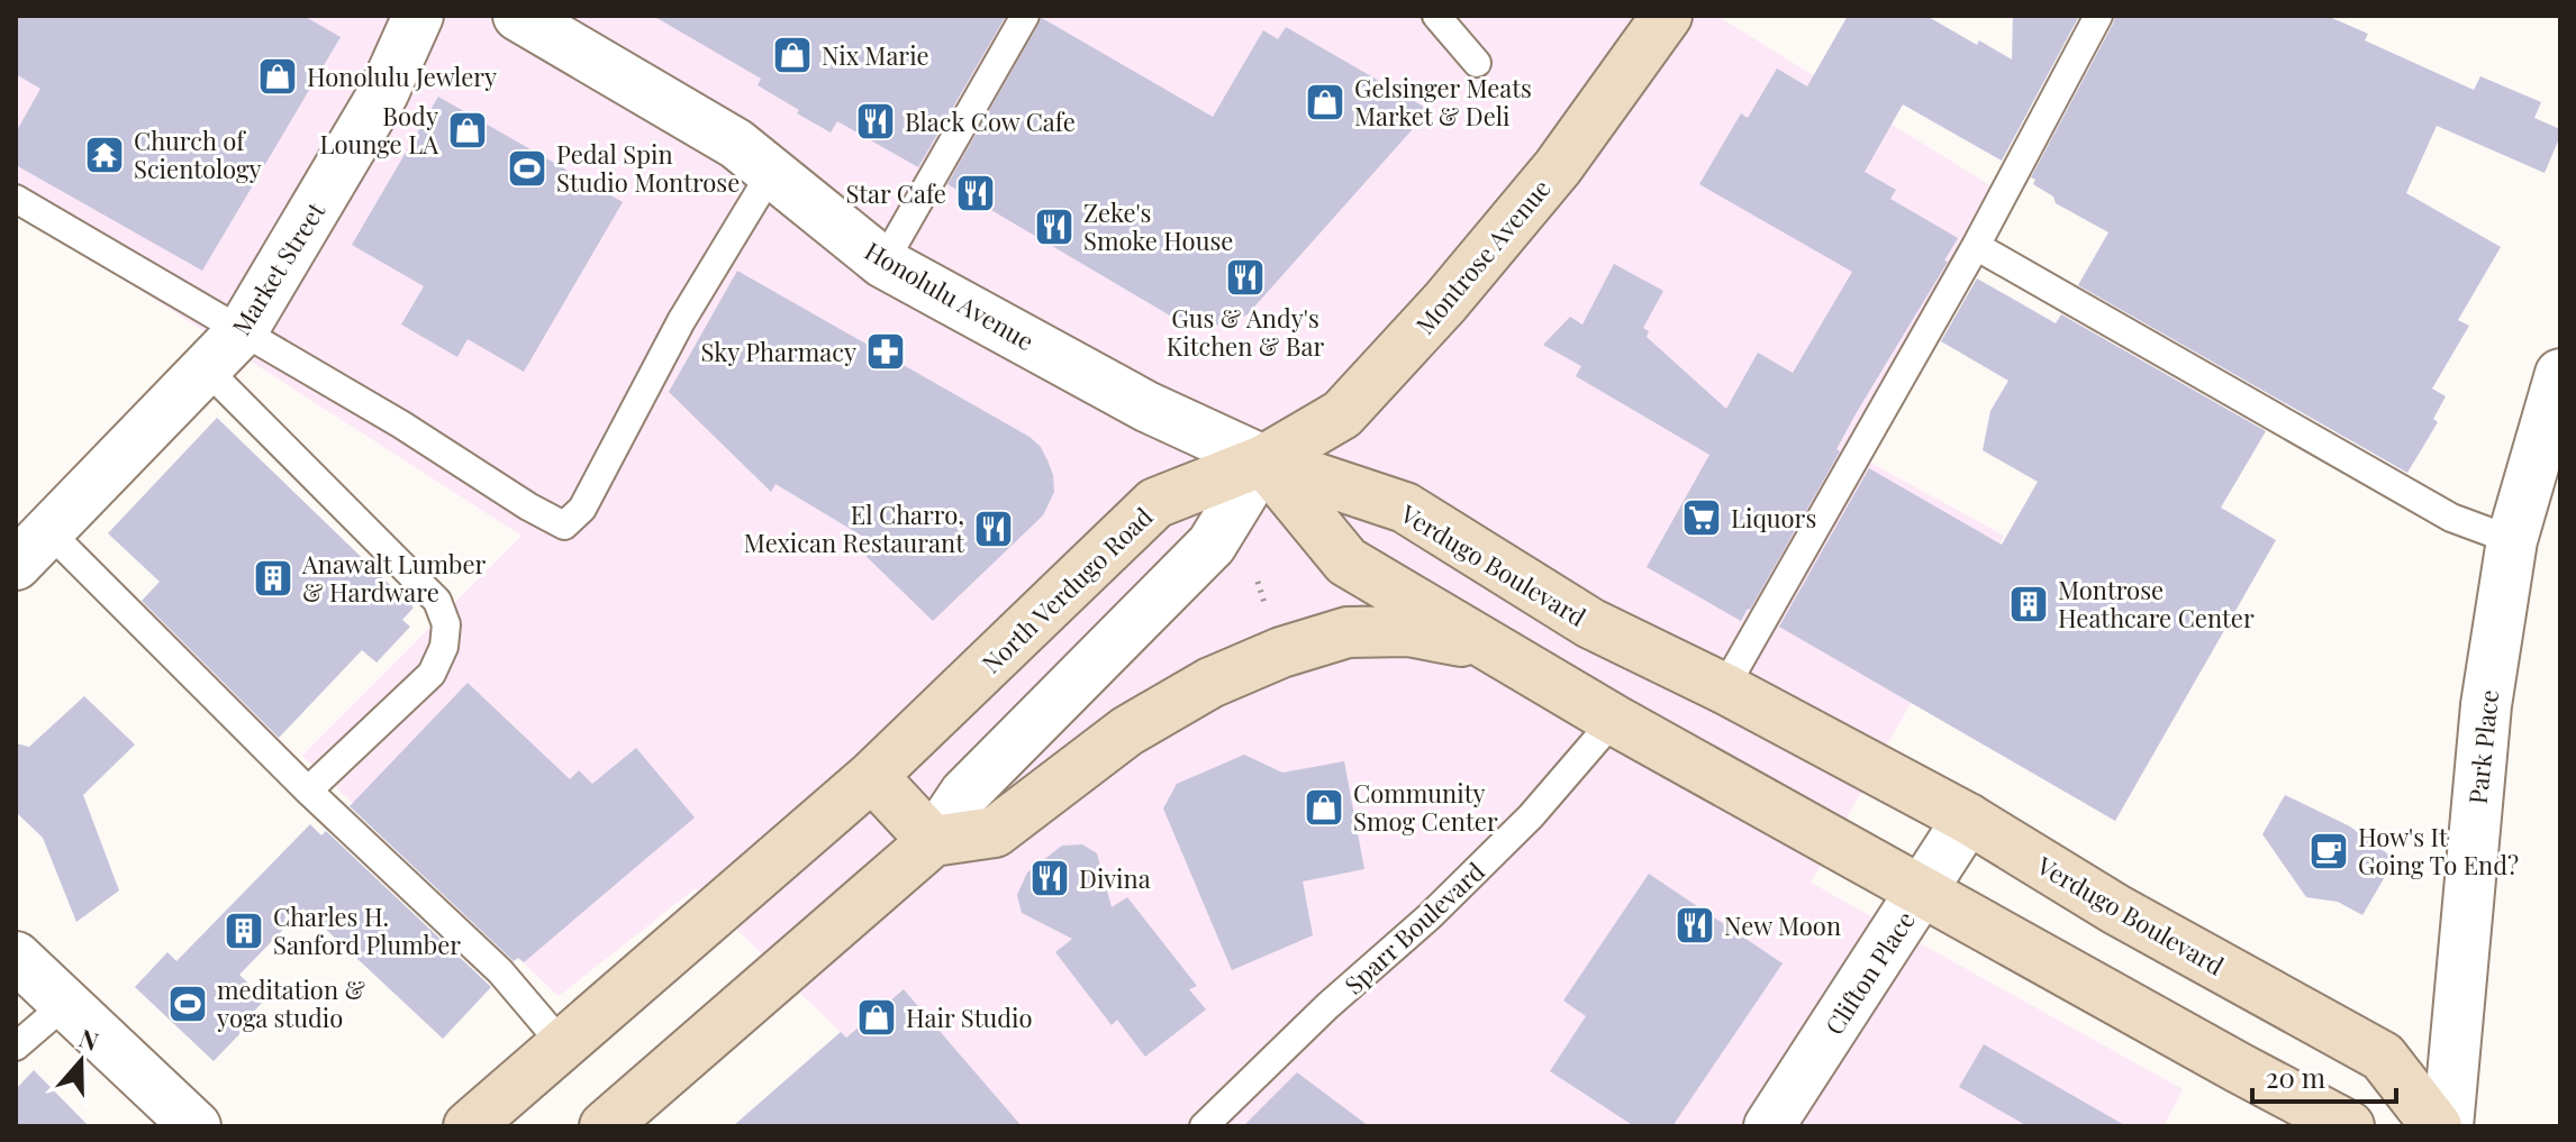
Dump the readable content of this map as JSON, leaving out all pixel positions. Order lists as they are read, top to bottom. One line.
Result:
{"streets":{"main road":["Montrose Avenue","Verdugo Boulevard","North Verdugo Road"],"street":["Market Street","Honolulu Avenue","Park Place","Clifton Place"],"lane":["Sparr Boulevard"]},"crossings":[["Montrose Avenue","Honolulu Avenue"],["Montrose Avenue","Verdugo Boulevard"],["Montrose Avenue","North Verdugo Road"],["Honolulu Avenue","Verdugo Boulevard"],["Honolulu Avenue","North Verdugo Road"],["Verdugo Boulevard","North Verdugo Road"],["Verdugo Boulevard","Clifton Place"]],"places":{"shop":["Nix Marie","Honolulu Jewlery","Gelsinger Meats Market & Deli","Body Lounge LA","Community Smog Center","Hair Studio"],"restaurant":["Black Cow Cafe","Star Cafe","Zeke's Smoke House","Gus & Andy's Kitchen & Bar","El Charro, Mexican Restaurant","Divina","New Moon"],"temple":["Church of Scientology"],"sports":["Pedal Spin Studio Montrose","meditation & yoga studio"],"pharmacy":["Sky Pharmacy"],"supermarket":["Liquors"],"building":["Anawalt Lumber & Hardware","Montrose Heathcare Center","Charles H. Sanford Plumber"],"cafe":["How's It Going To End?"]},"scale_bar":"20 m","north":"top"}
